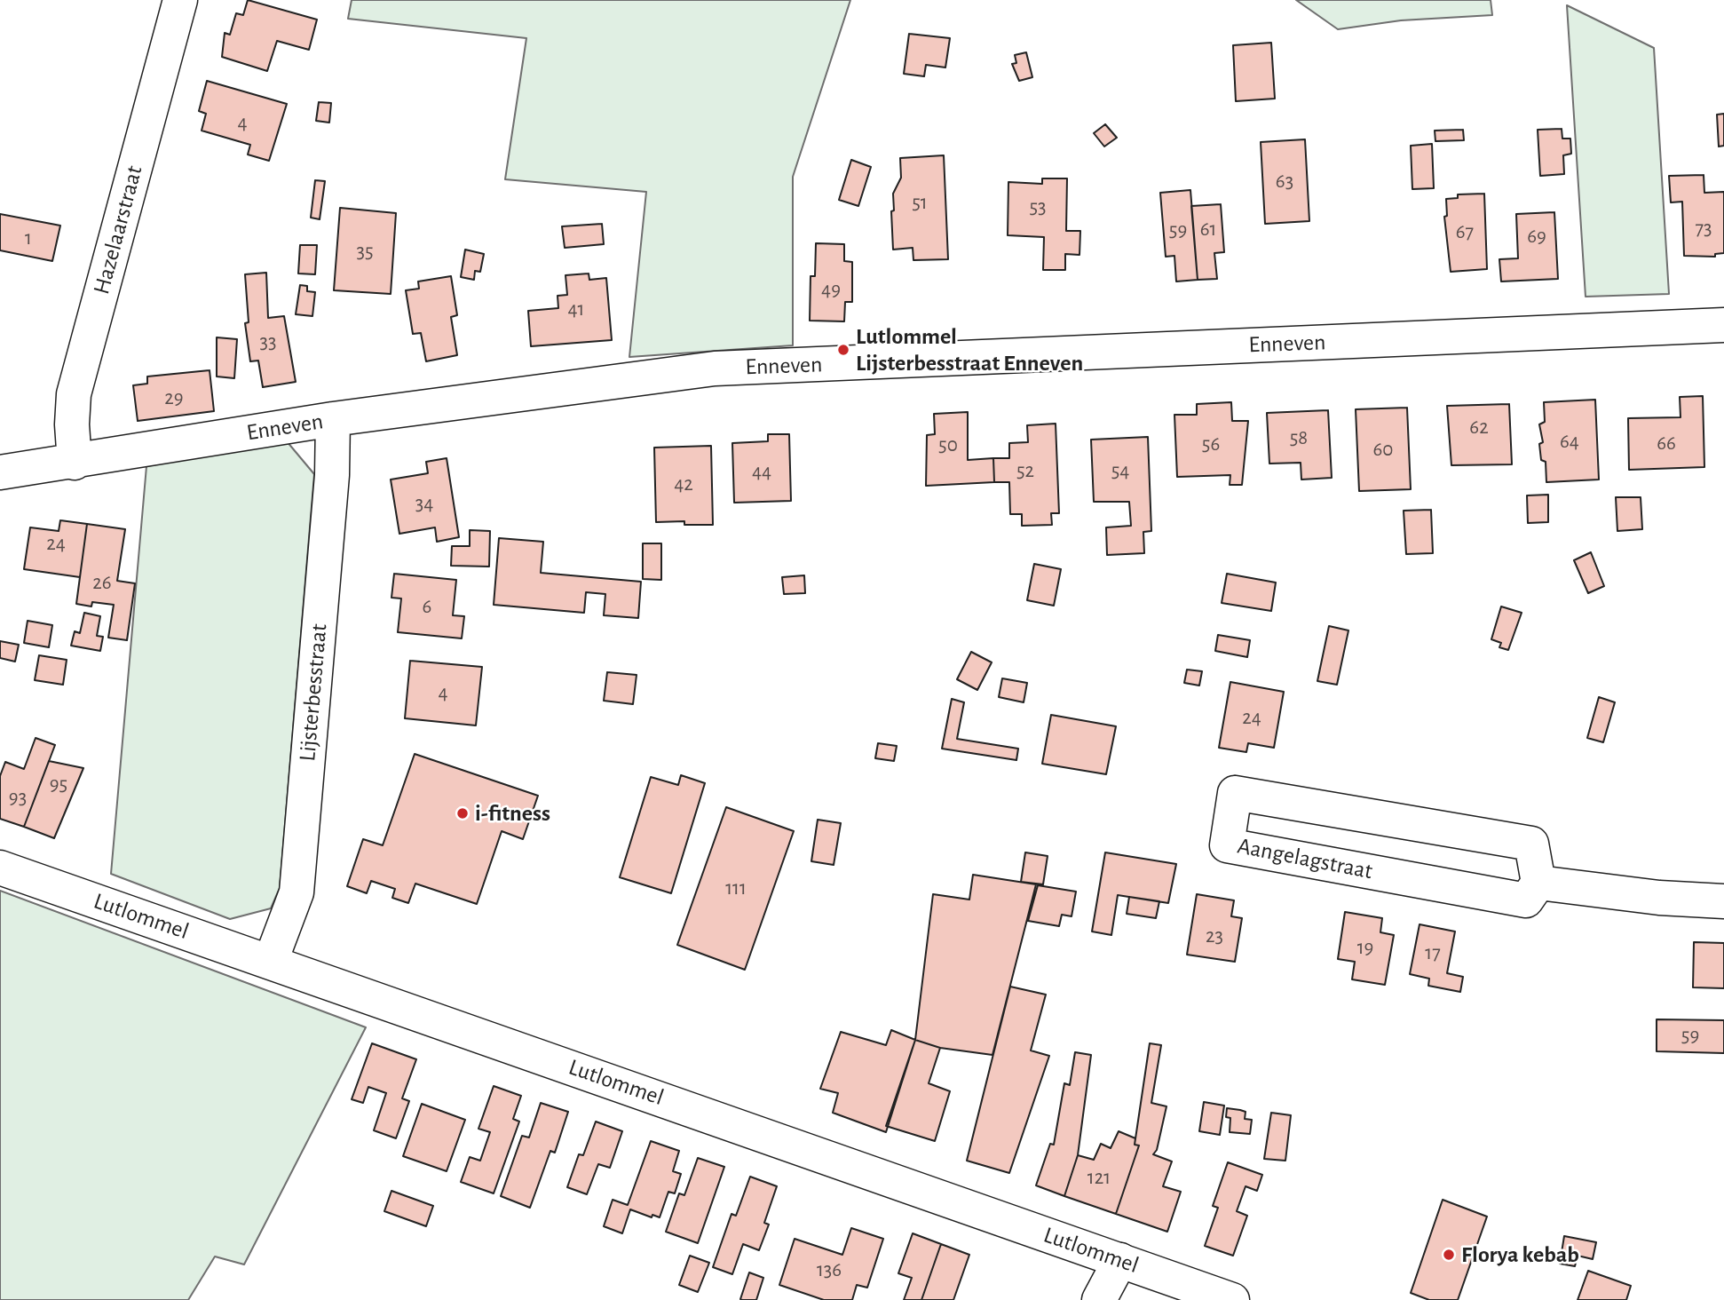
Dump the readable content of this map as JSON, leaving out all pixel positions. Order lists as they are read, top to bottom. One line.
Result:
{"streets":{"street":["Hazelaarstraat","Enneven","Lijsterbesstraat","Aangelagstraat","Lutlommel"]},"crossings":[["Hazelaarstraat","Enneven"],["Enneven","Lijsterbesstraat"],["Lijsterbesstraat","Lutlommel"]],"places":["Lutlommel Lijsterbesstraat Enneven","i-fitness","Florya kebab"],"house_numbers":["4","63","51","53","73","61","59","67","69","1","35","49","41","33","29","62","58","64","66","56","50","60","52","54","44","42","34","24","26","6","4","24","95","93","111","23","19","17","59","121","136"]}
